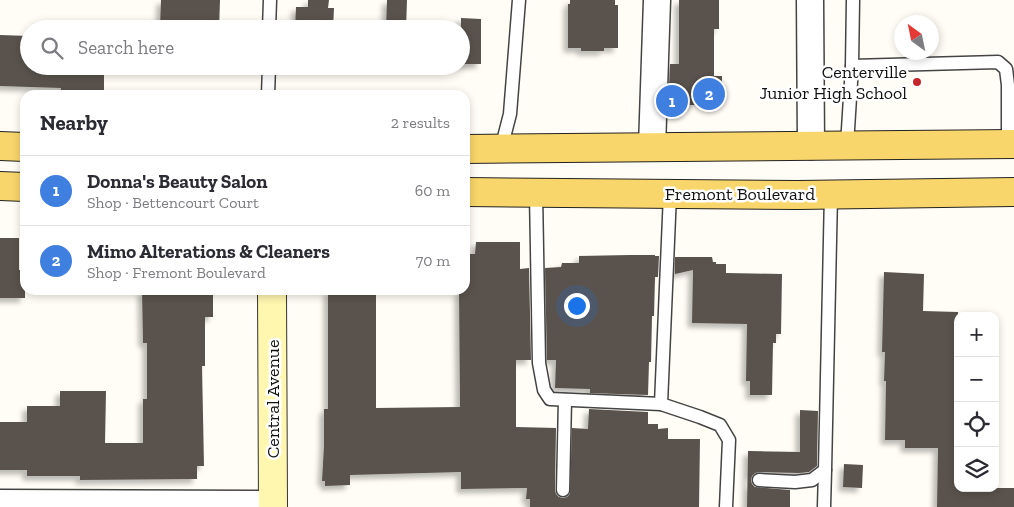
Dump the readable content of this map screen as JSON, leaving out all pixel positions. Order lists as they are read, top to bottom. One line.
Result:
{"streets":{"main road":["Fremont Boulevard","Central Avenue"]},"places":["Centerville Junior High School"],"north":"top left","page":{"search":"Search here","pins":["2","1"],"heading":["Nearby","2 results"],"list":[{"mark":"1","name":"Donna's Beauty Salon","note":"Shop · Bettencourt Court","value":"60 m"},{"mark":"2","name":"Mimo Alterations & Cleaners","note":"Shop · Fremont Boulevard","value":"70 m"}],"map_buttons":["+","−"]}}
